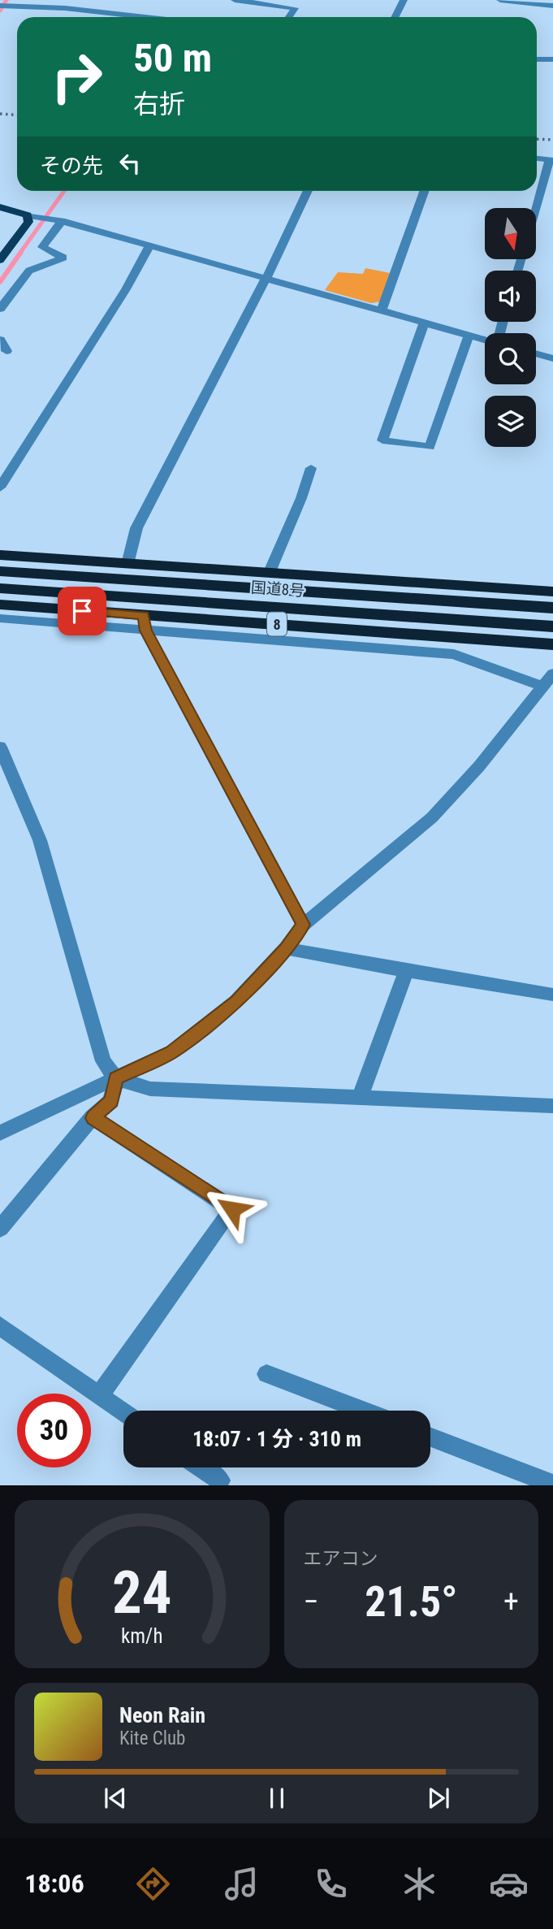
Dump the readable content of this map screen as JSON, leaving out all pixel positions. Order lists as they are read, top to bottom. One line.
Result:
{"streets":{"highway":["国道8号","8"]},"north":"bottom","page":{"turn":["50 m","右折"],"then":"その先","limit":"30","trip":"18:07 · 1 分 · 310 m","tile":"エアコン","heat":["−","21.5°","+"],"song":["Neon Rain","Kite Club"],"tabs":"18:06","gauge":["24","km/h"]}}
